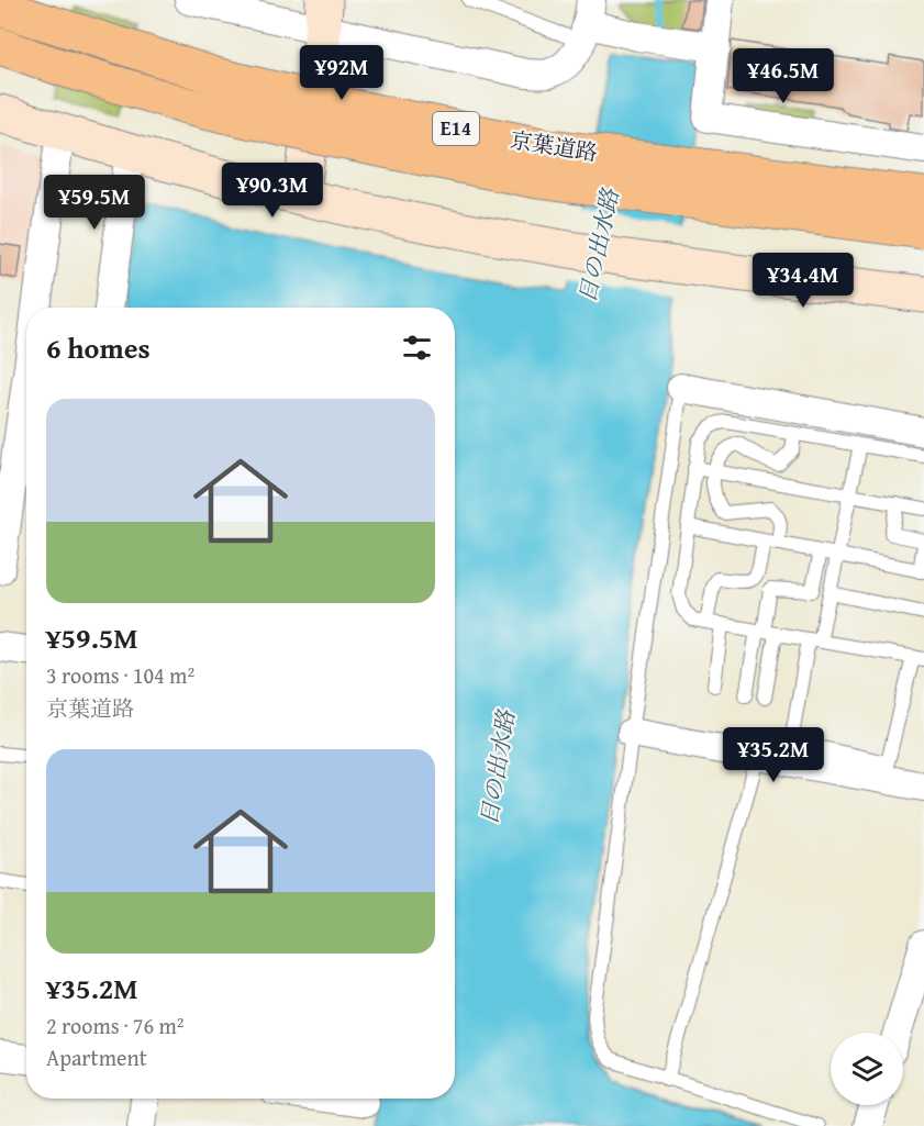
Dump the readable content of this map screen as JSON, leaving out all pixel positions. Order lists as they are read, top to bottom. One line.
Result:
{"streets":{"highway":["E14","京葉道路"]},"water":["日の出水路"],"page":{"price":["¥92M","¥46.5M","¥90.3M","¥59.5M","¥34.4M","¥35.2M"],"heading":"6 homes","list":[{"name":"¥59.5M","note":"3 rooms · 104 m² · 京葉道路"},{"name":"¥35.2M","note":"2 rooms · 76 m² · Apartment"}]}}
